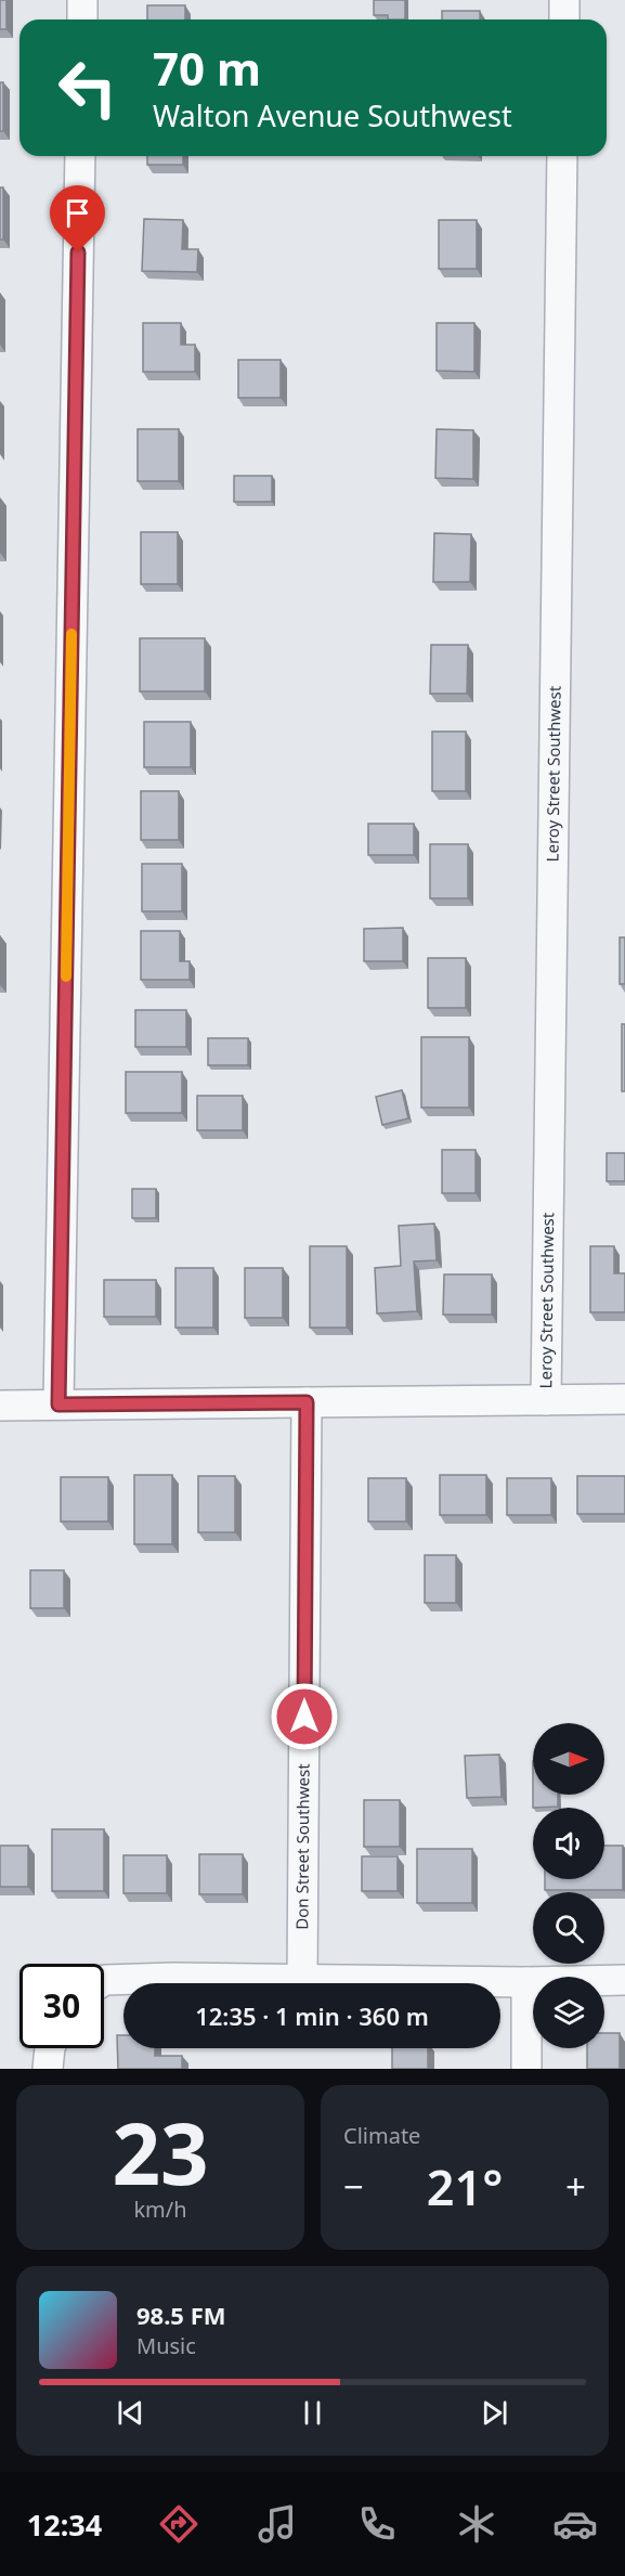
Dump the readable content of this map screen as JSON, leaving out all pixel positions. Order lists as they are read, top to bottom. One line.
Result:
{"streets":{"street":["Leroy Street Southwest","Don Street Southwest"]},"north":"right","page":{"turn":["70 m","Walton Avenue Southwest"],"limit":"30","trip":"12:35 · 1 min · 360 m","tile":[["23","km/h"],"Climate"],"heat":["−","21°","+"],"song":["98.5 FM","Music"],"tabs":"12:34"}}
